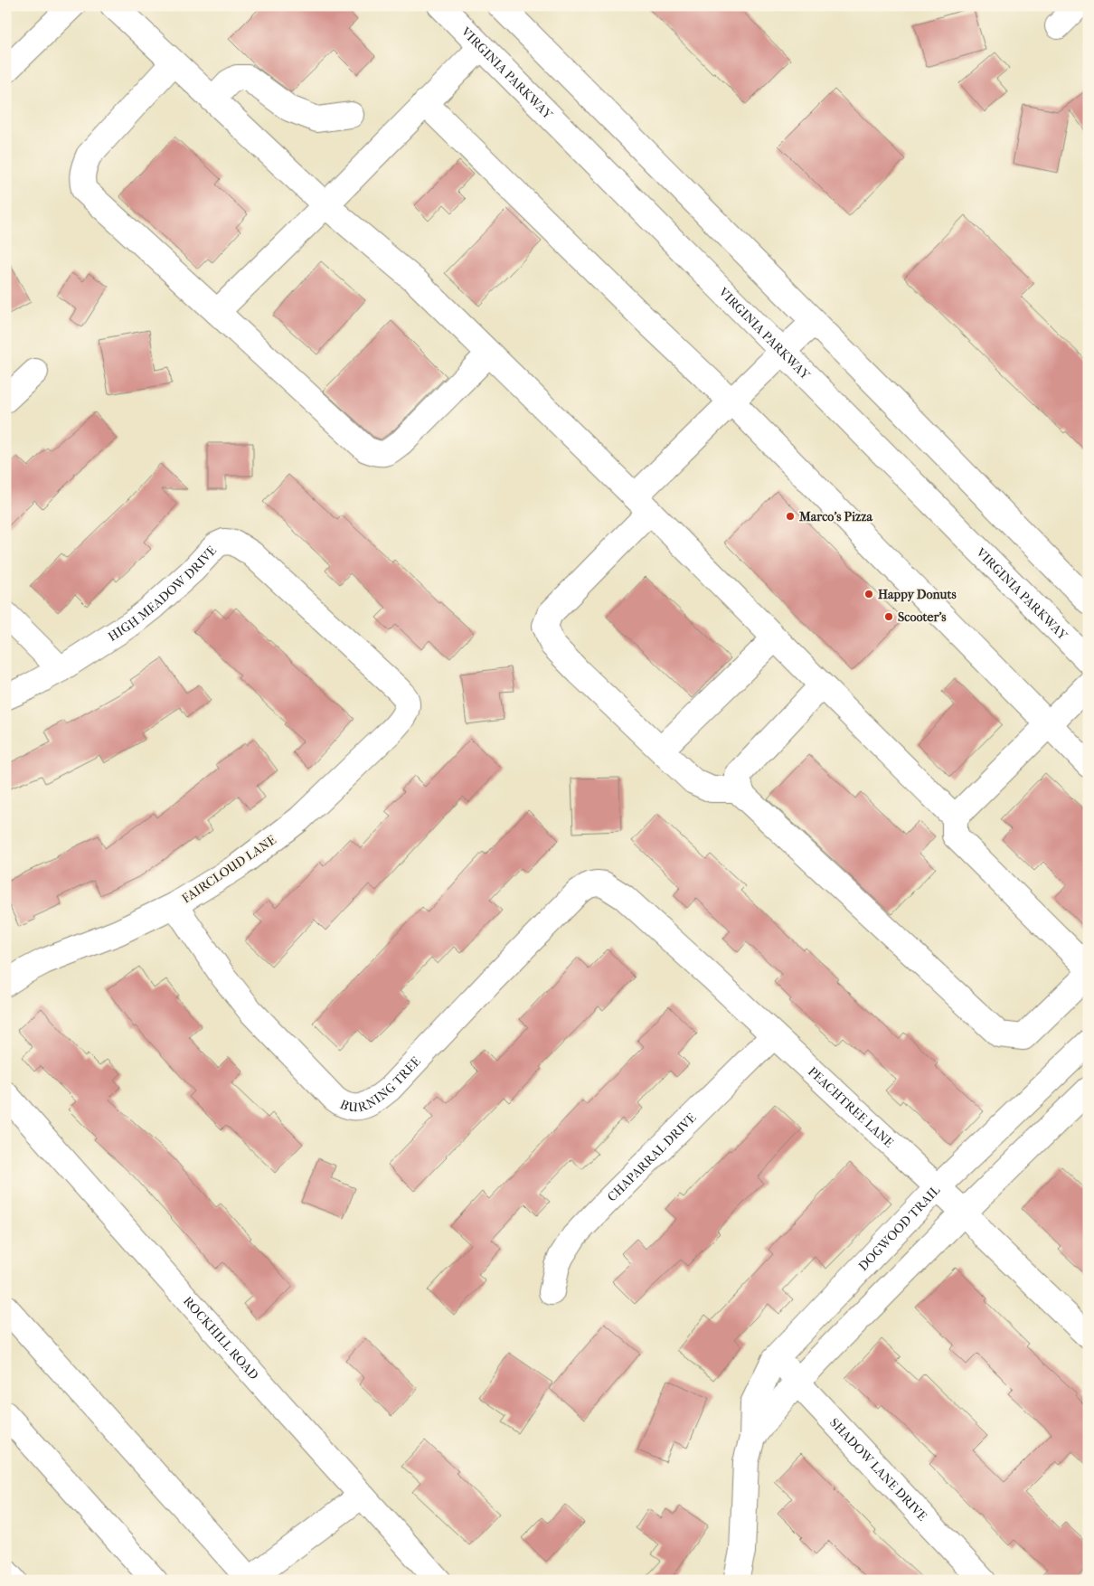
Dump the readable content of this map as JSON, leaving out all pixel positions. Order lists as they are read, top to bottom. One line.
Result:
{"streets":{"street":["VIRGINIA PARKWAY","HIGH MEADOW DRIVE","FAIRCLOUD LANE","BURNING TREE","PEACHTREE LANE","CHAPARRAL DRIVE","DOGWOOD TRAIL","ROCKHILL ROAD","SHADOW LANE DRIVE"]},"crossings":[["HIGH MEADOW DRIVE","FAIRCLOUD LANE"],["FAIRCLOUD LANE","BURNING TREE"],["BURNING TREE","PEACHTREE LANE"],["PEACHTREE LANE","CHAPARRAL DRIVE"],["PEACHTREE LANE","DOGWOOD TRAIL"],["DOGWOOD TRAIL","SHADOW LANE DRIVE"]],"places":["Marco's Pizza","Happy Donuts","Scooter's"]}
